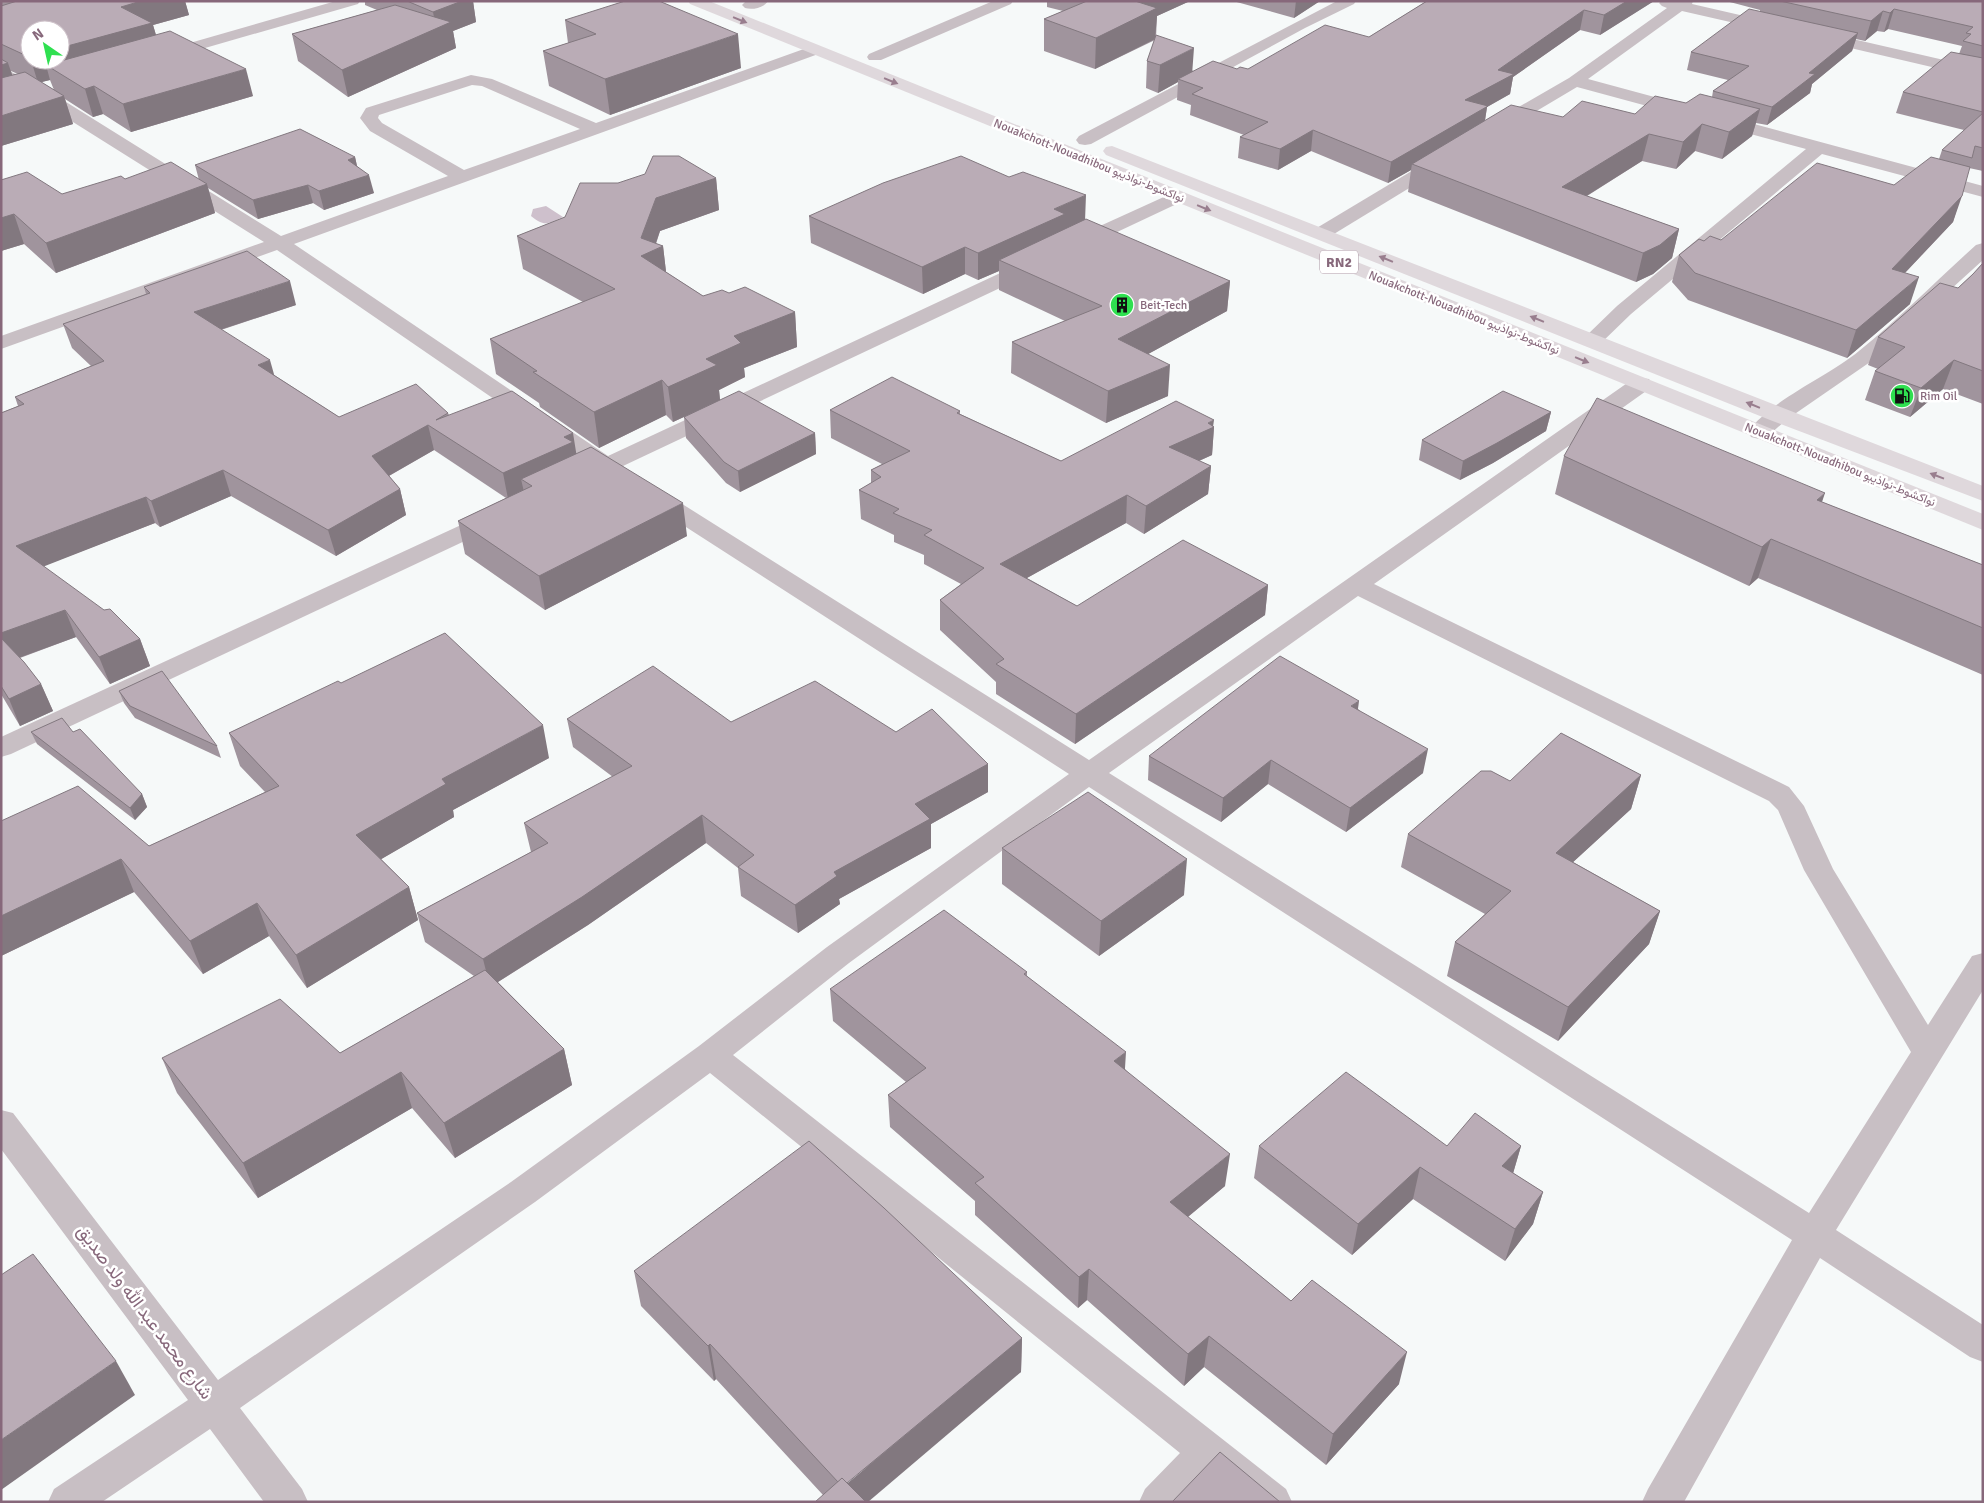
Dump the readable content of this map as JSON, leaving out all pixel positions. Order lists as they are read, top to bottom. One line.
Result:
{"streets":{"highway":["Nouakchott-Nouadhibou نواكشوط-نواذيبو","RN2"],"street":["شارع محمد عبد الله ولد صديق"]},"places":{"building":["Beit-Tech"],"fuel station":["Rim Oil"]},"north":"top left"}
